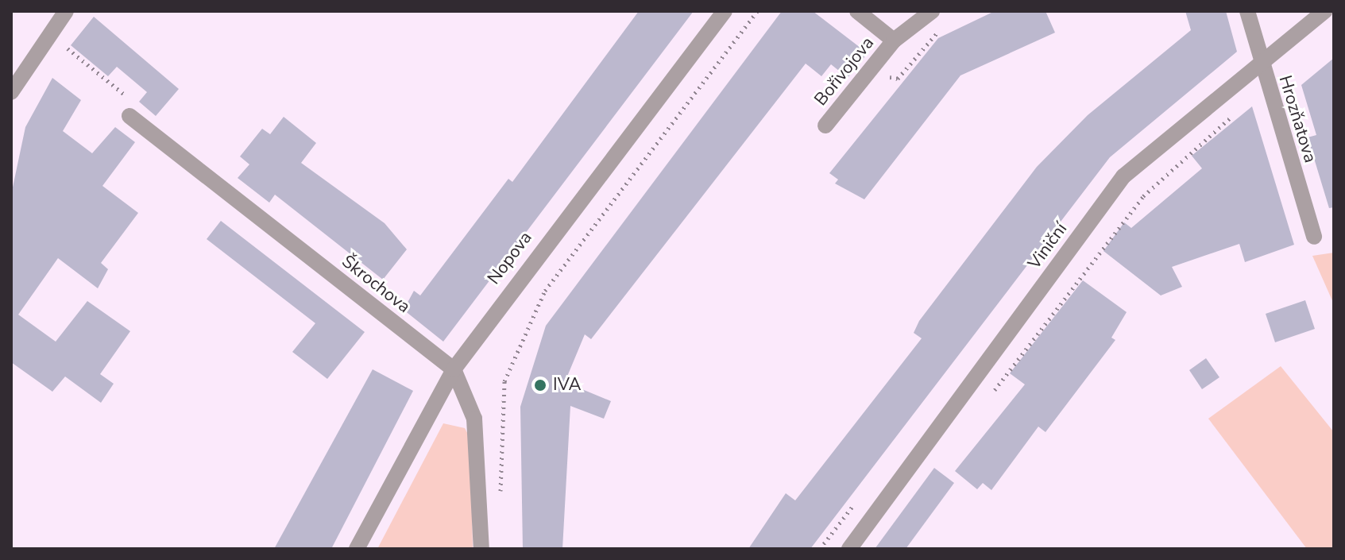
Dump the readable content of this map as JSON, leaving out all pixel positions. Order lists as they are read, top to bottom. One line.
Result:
{"streets":{"street":["Bořivojova","Hrozňatova","Viniční","Nopova","Škrochova"]},"crossings":[["Hrozňatova","Viniční"],["Nopova","Škrochova"]],"places":["IVA"]}
